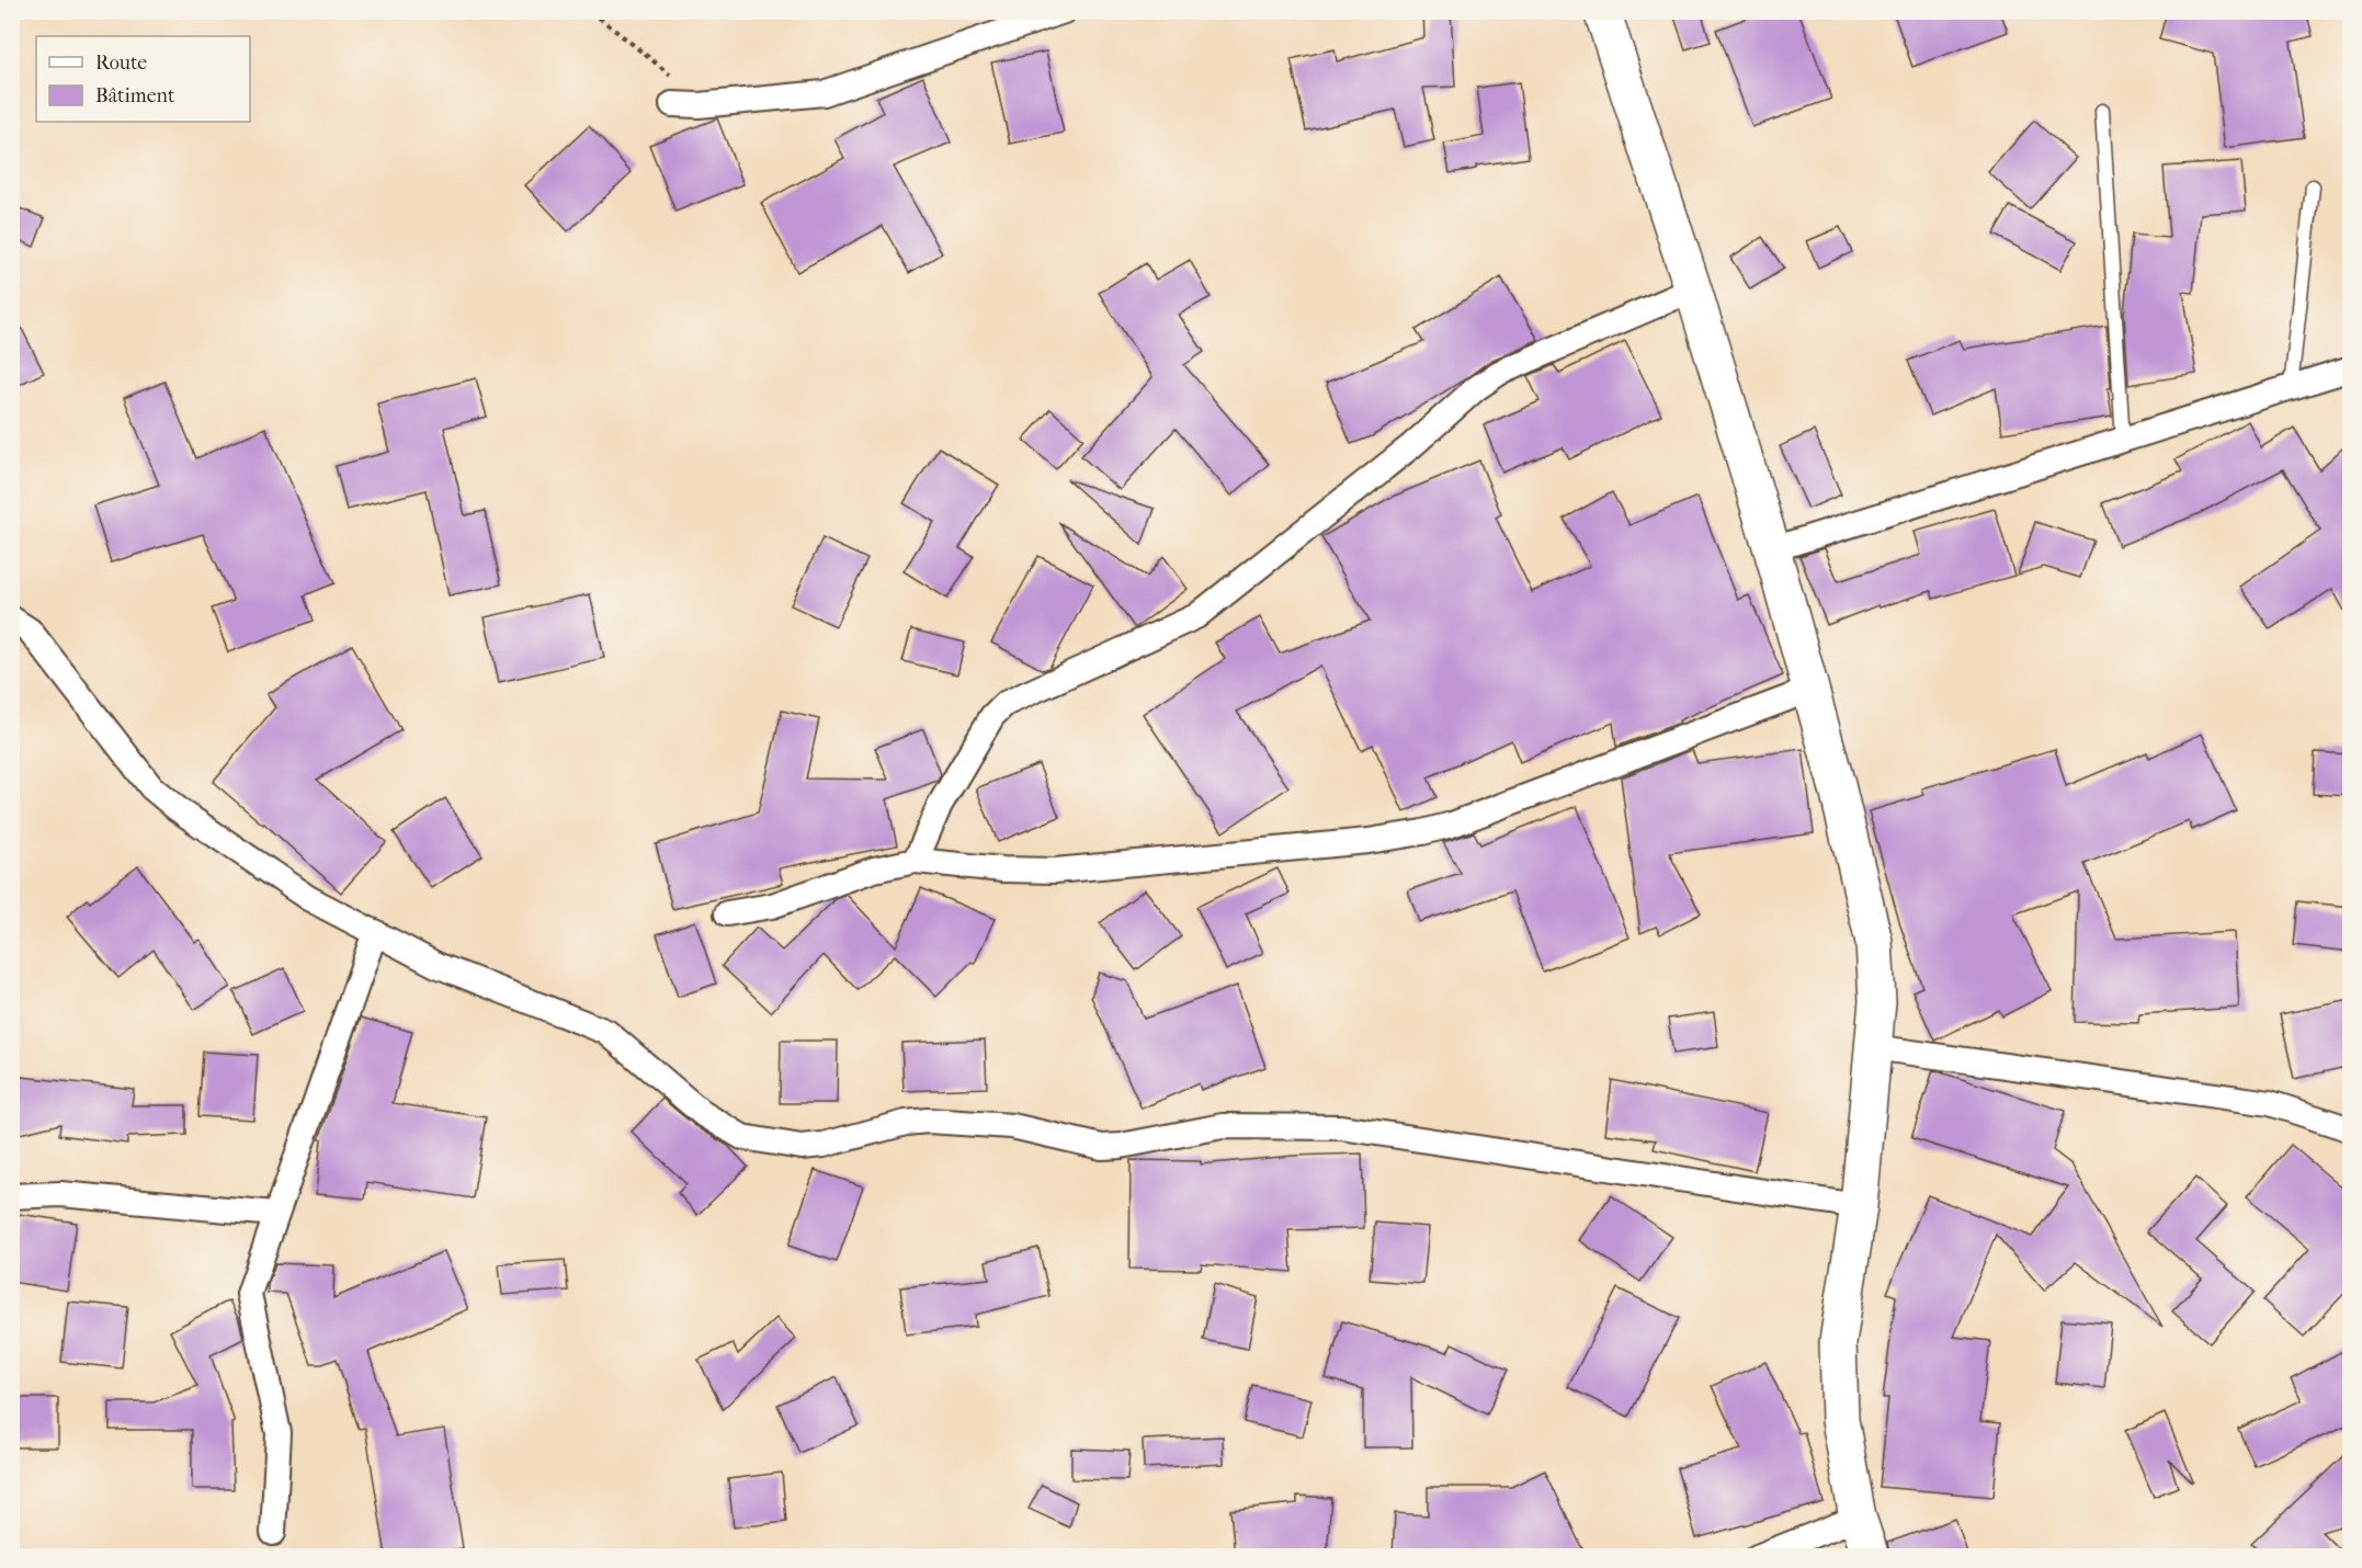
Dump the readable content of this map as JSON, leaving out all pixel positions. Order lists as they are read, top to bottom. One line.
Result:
{"legend":["Route","Bâtiment"]}
